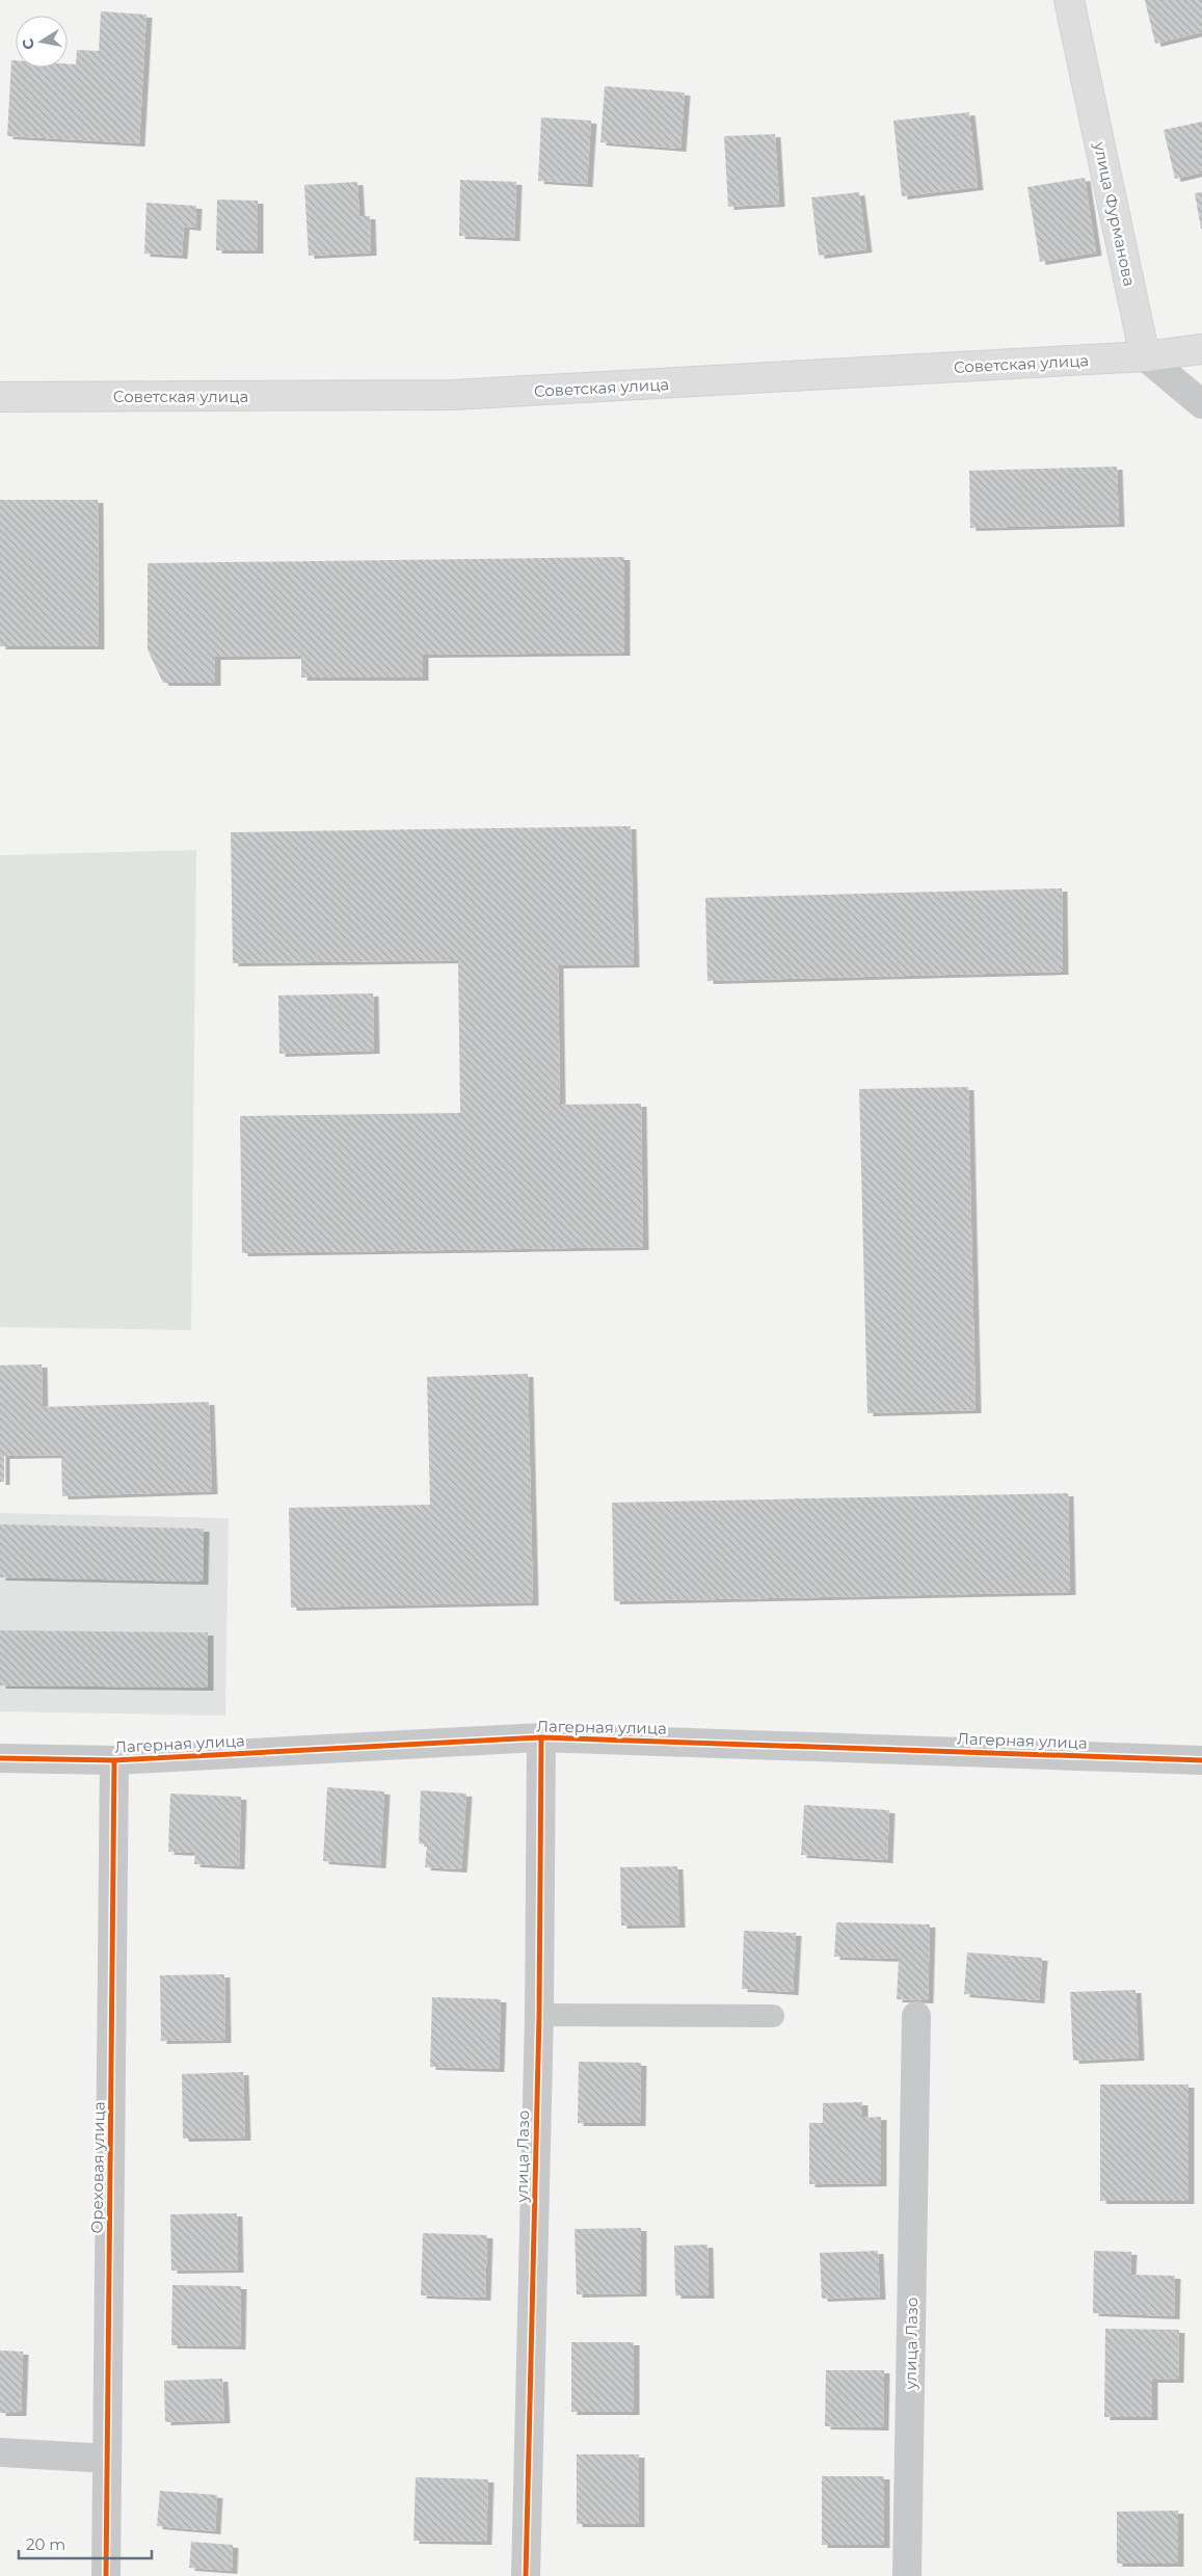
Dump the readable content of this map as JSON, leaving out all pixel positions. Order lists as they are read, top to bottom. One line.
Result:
{"streets":{"main road":["улица Фурманова","Советская улица"],"street":["Лагерная улица","улица Лазо","Ореховая улица"]},"crossings":[["улица Фурманова","Советская улица"],["Лагерная улица","улица Лазо"],["Лагерная улица","Ореховая улица"]],"scale_bar":"20 m","north":"left"}
